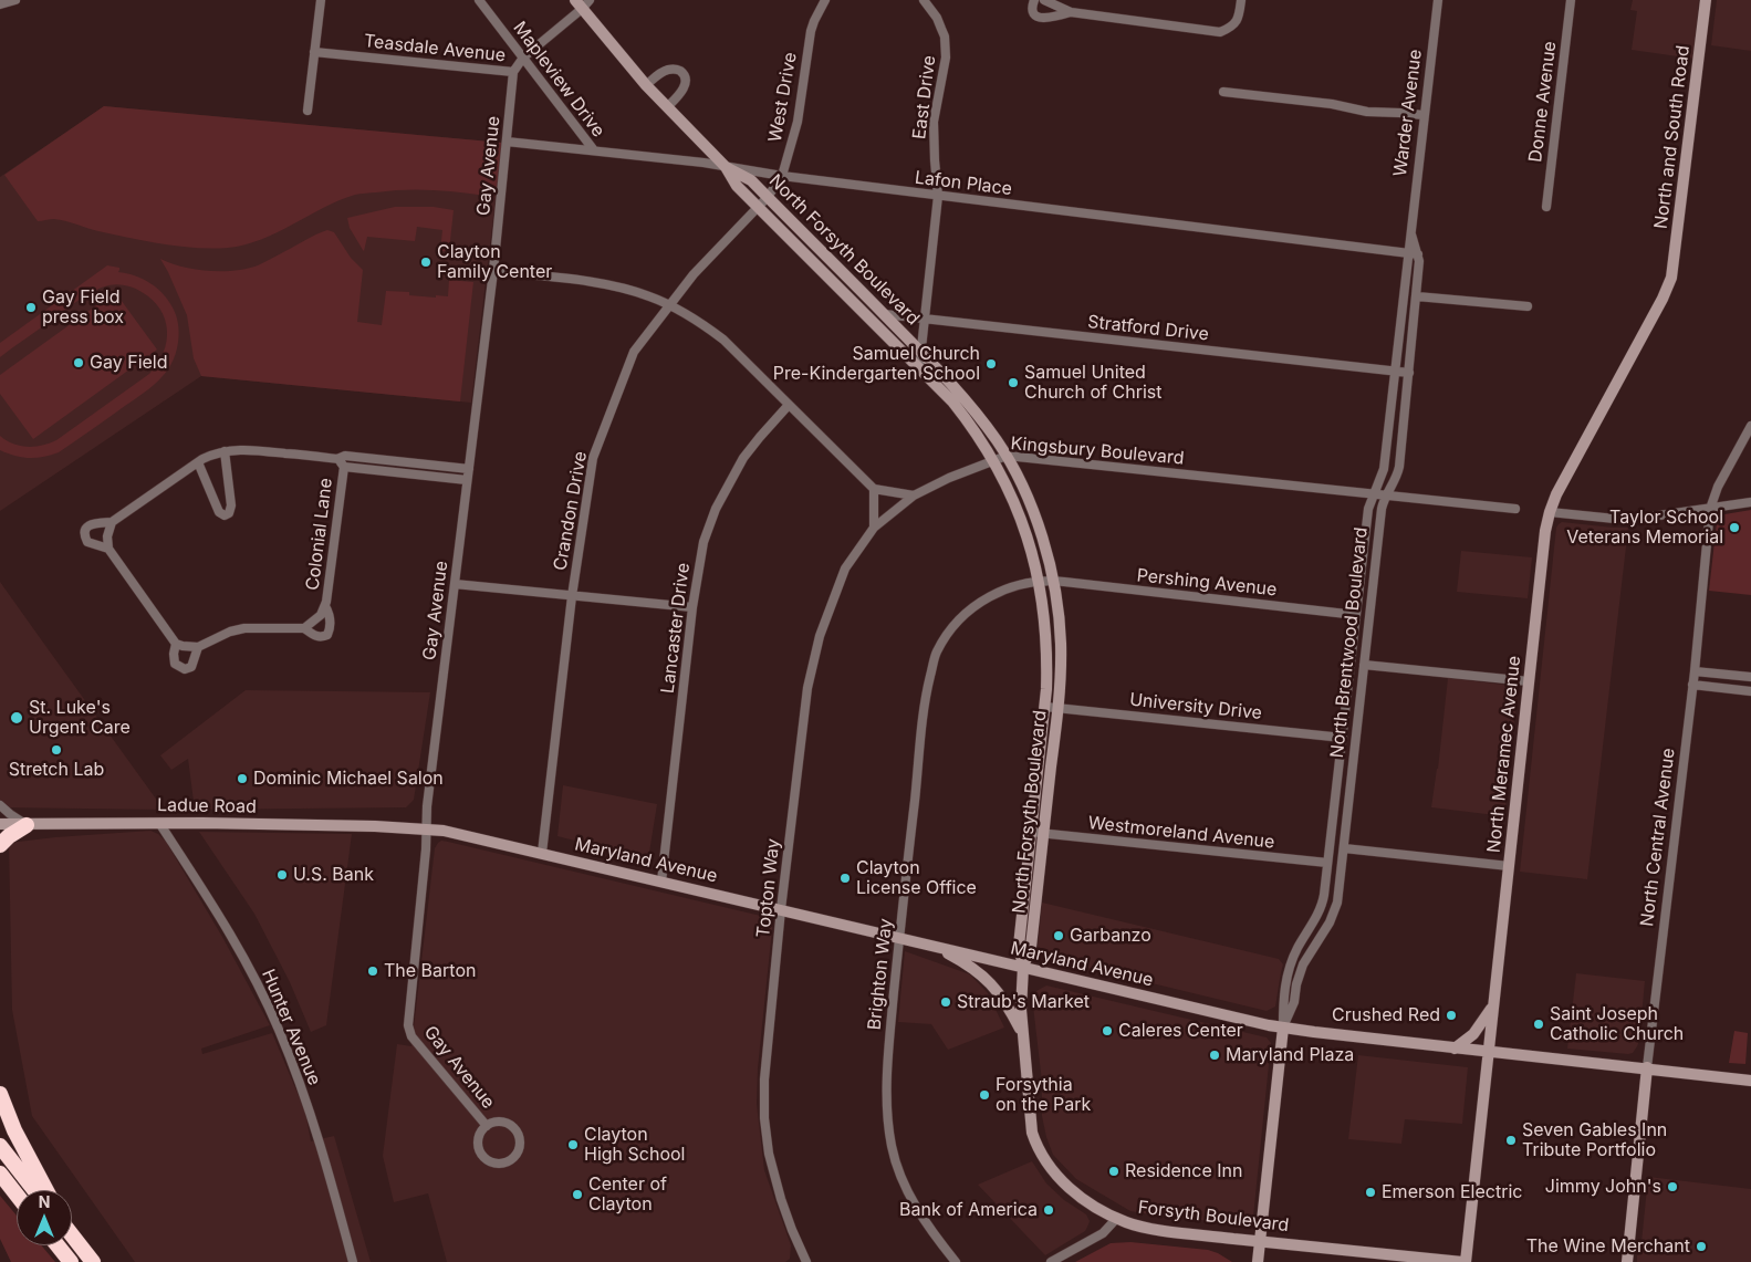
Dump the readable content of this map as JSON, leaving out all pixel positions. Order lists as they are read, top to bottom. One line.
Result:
{"streets":{"street":["Teasdale Avenue","Mapleview Drive","West Drive","East Drive","Donne Avenue","Warder Avenue","North and South Road","Gay Avenue","Lafon Place","North Forsyth Boulevard","Stratford Drive","Kingsbury Boulevard","Crandon Drive","Colonial Lane","Pershing Avenue","Lancaster Drive","North Brentwood Boulevard","University Drive","North Meramec Avenue","Ladue Road","Westmoreland Avenue","North Central Avenue","Maryland Avenue","Topton Way","Brighton Way","Hunter Avenue","Forsyth Boulevard"]},"crossings":[["Teasdale Avenue","Mapleview Drive"],["Teasdale Avenue","Gay Avenue"],["Mapleview Drive","Lafon Place"],["West Drive","Lafon Place"],["West Drive","North Forsyth Boulevard"],["West Drive","Crandon Drive"],["East Drive","Lafon Place"],["East Drive","North Forsyth Boulevard"],["East Drive","Stratford Drive"],["Warder Avenue","Lafon Place"],["Warder Avenue","North Brentwood Boulevard"],["North and South Road","North Meramec Avenue"],["Gay Avenue","Lafon Place"],["Gay Avenue","Colonial Lane"],["Gay Avenue","Maryland Avenue"],["Lafon Place","North Forsyth Boulevard"],["Lafon Place","North Brentwood Boulevard"],["North Forsyth Boulevard","Stratford Drive"],["North Forsyth Boulevard","Kingsbury Boulevard"],["North Forsyth Boulevard","Crandon Drive"],["North Forsyth Boulevard","Pershing Avenue"],["North Forsyth Boulevard","University Drive"],["North Forsyth Boulevard","Westmoreland Avenue"],["North Forsyth Boulevard","Maryland Avenue"],["North Forsyth Boulevard","Brighton Way"],["North Forsyth Boulevard","Forsyth Boulevard"],["Stratford Drive","North Brentwood Boulevard"],["Kingsbury Boulevard","North Brentwood Boulevard"],["Kingsbury Boulevard","Topton Way"],["Crandon Drive","Maryland Avenue"],["Pershing Avenue","North Brentwood Boulevard"],["Pershing Avenue","Brighton Way"],["Lancaster Drive","Maryland Avenue"],["North Brentwood Boulevard","University Drive"],["North Brentwood Boulevard","Westmoreland Avenue"],["North Brentwood Boulevard","Maryland Avenue"],["North Brentwood Boulevard","Forsyth Boulevard"],["North Meramec Avenue","Maryland Avenue"],["North Meramec Avenue","Forsyth Boulevard"],["Ladue Road","Maryland Avenue"],["Ladue Road","Hunter Avenue"],["North Central Avenue","Maryland Avenue"],["Maryland Avenue","Topton Way"],["Maryland Avenue","Brighton Way"],["Maryland Avenue","Forsyth Boulevard"]],"places":["Clayton Family Center","Gay Field press box","Gay Field","Samuel Church Pre-Kindergarten School","Samuel United Church of Christ","Taylor School Veterans Memorial","St. Luke's Urgent Care","Stretch Lab","Dominic Michael Salon","U.S. Bank","Clayton License Office","Garbanzo","The Barton","Straub's Market","Crushed Red","Saint Joseph Catholic Church","Caleres Center","Maryland Plaza","Forsythia on the Park","Seven Gables Inn Tribute Portfolio","Clayton High School","Residence Inn","Jimmy John's","Emerson Electric","Center of Clayton","Bank of America","The Wine Merchant"],"north":"top"}
